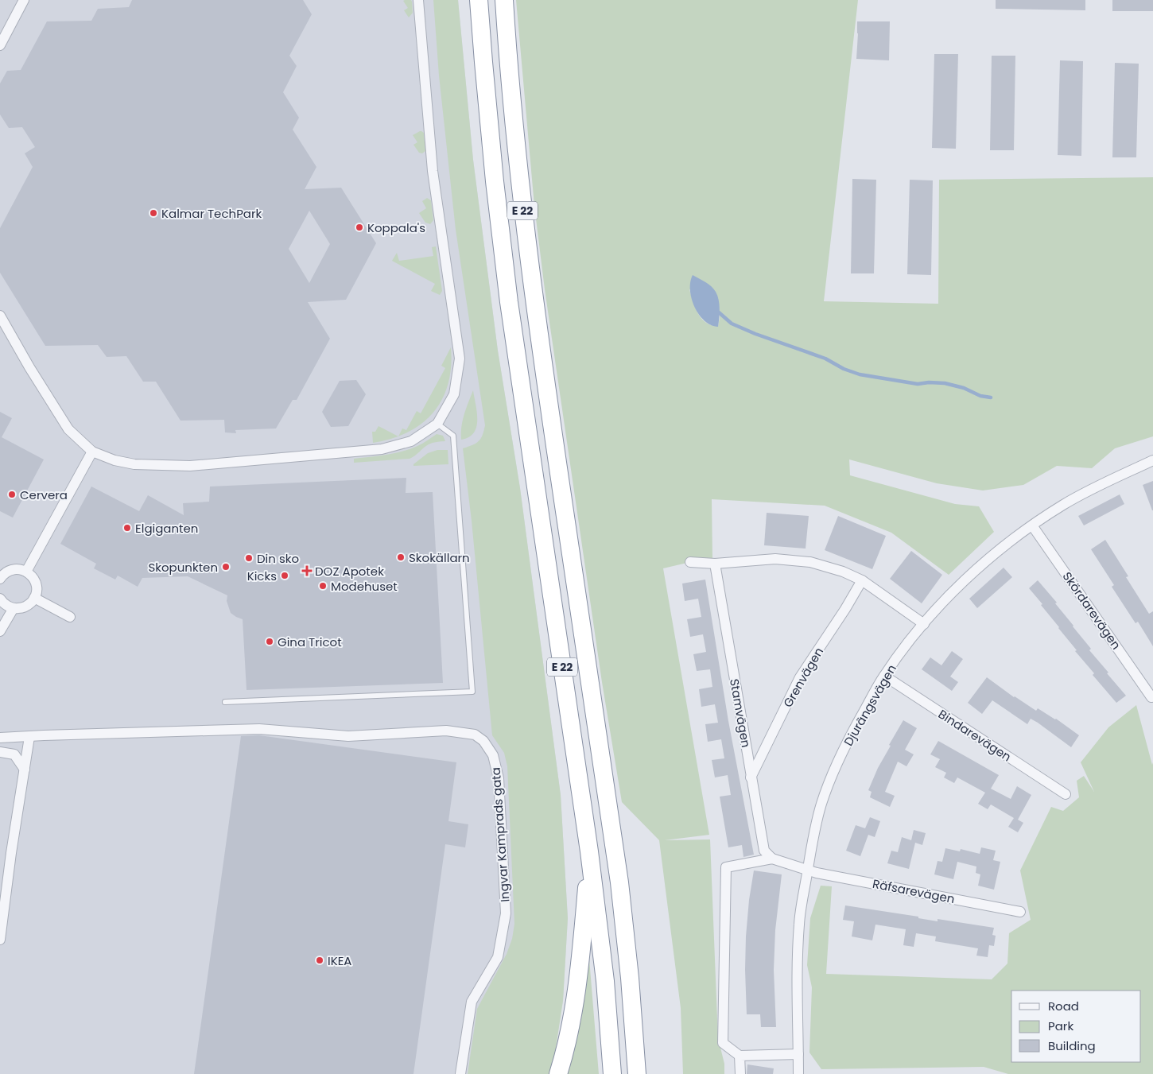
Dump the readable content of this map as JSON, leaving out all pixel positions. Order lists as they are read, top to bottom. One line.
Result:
{"streets":{"highway":["E 22"],"street":["Skördarevägen","Grenvägen","Djurängsvägen","Stamvägen","Bindarevägen","Ingvar Kamprads gata","Räfsarevägen"]},"crossings":[["Skördarevägen","Djurängsvägen"],["Grenvägen","Stamvägen"],["Djurängsvägen","Bindarevägen"],["Djurängsvägen","Räfsarevägen"]],"places":{"other":["Kalmar TechPark","Koppala's","Cervera","Elgiganten","Skokällarn","Din sko","Skopunkten","Kicks","Modehuset","Gina Tricot","IKEA"],"health":["DOZ Apotek"]},"legend":["Road","Park","Building"]}
